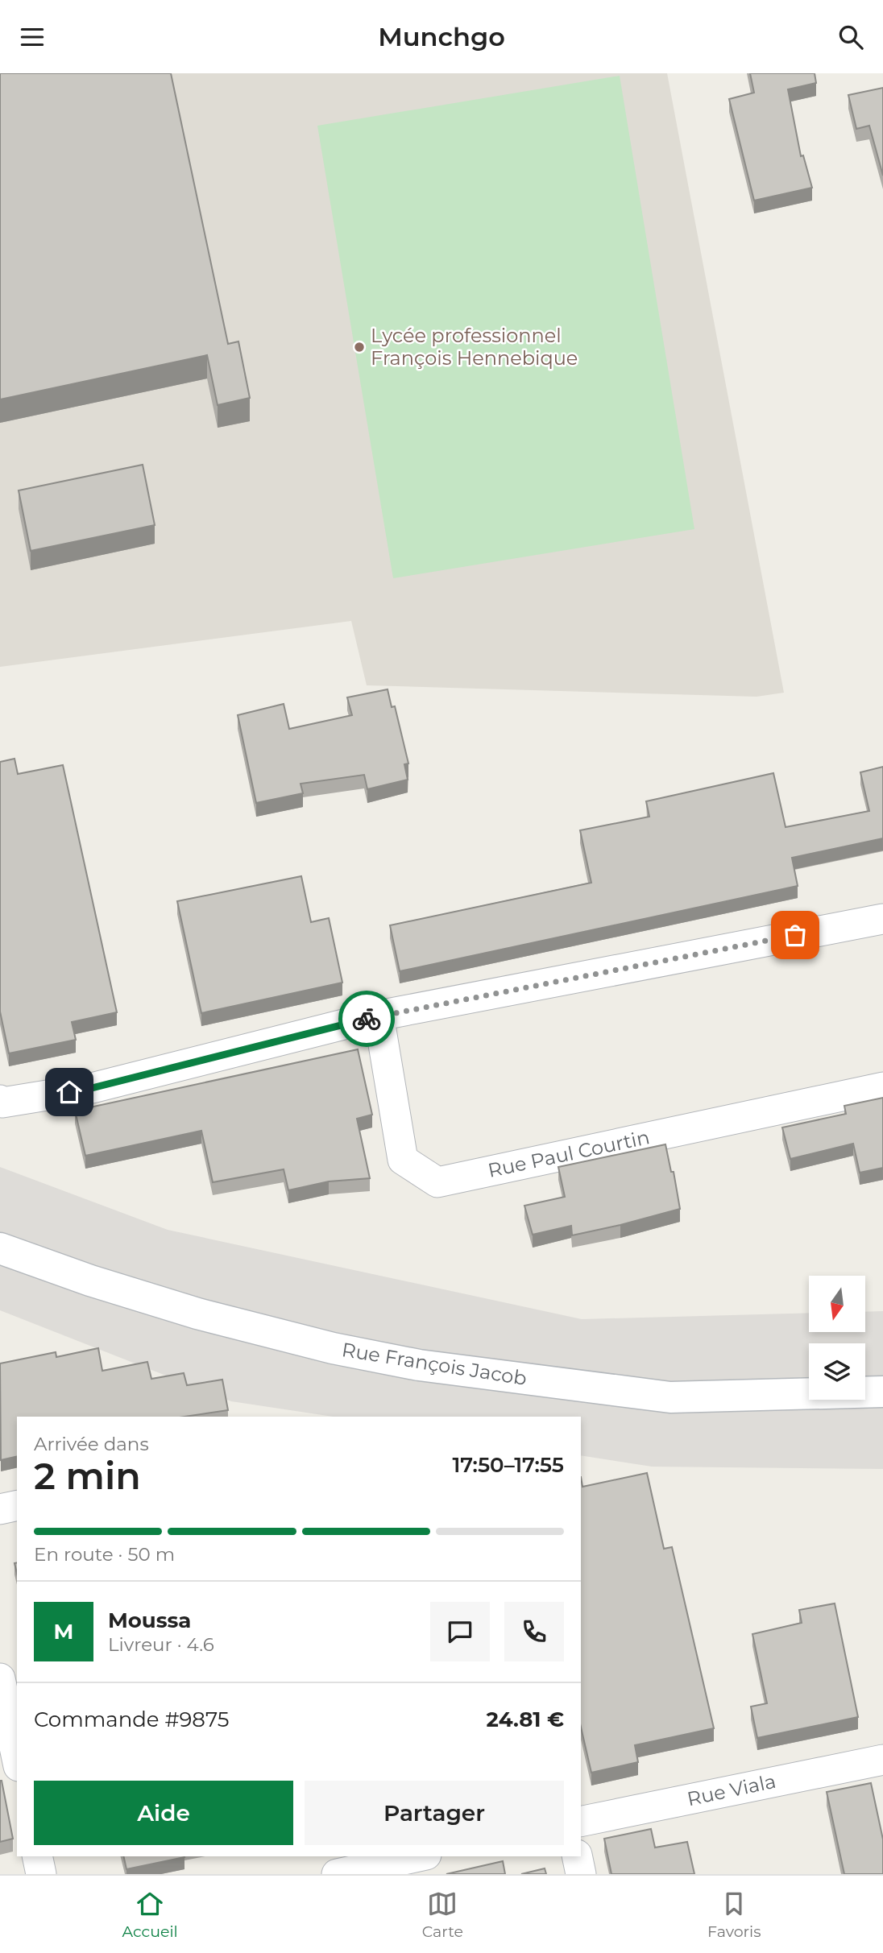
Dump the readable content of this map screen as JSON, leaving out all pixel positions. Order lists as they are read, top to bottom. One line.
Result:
{"streets":{"street":["Rue Paul Courtin","Rue François Jacob","Rue Viala"]},"places":["Lycée professionnel François Hennebique"],"north":"bottom","page":{"header":"Munchgo","heading":["2 min","Arrivée dans","17:50–17:55"],"panel":["Moussa","Livreur · 4.6","Commande #9875","24.81 €"],"bar":"En route · 50 m","round":"M","buttons":["Aide","Partager"],"tabs":["Accueil","Carte","Favoris"]}}
